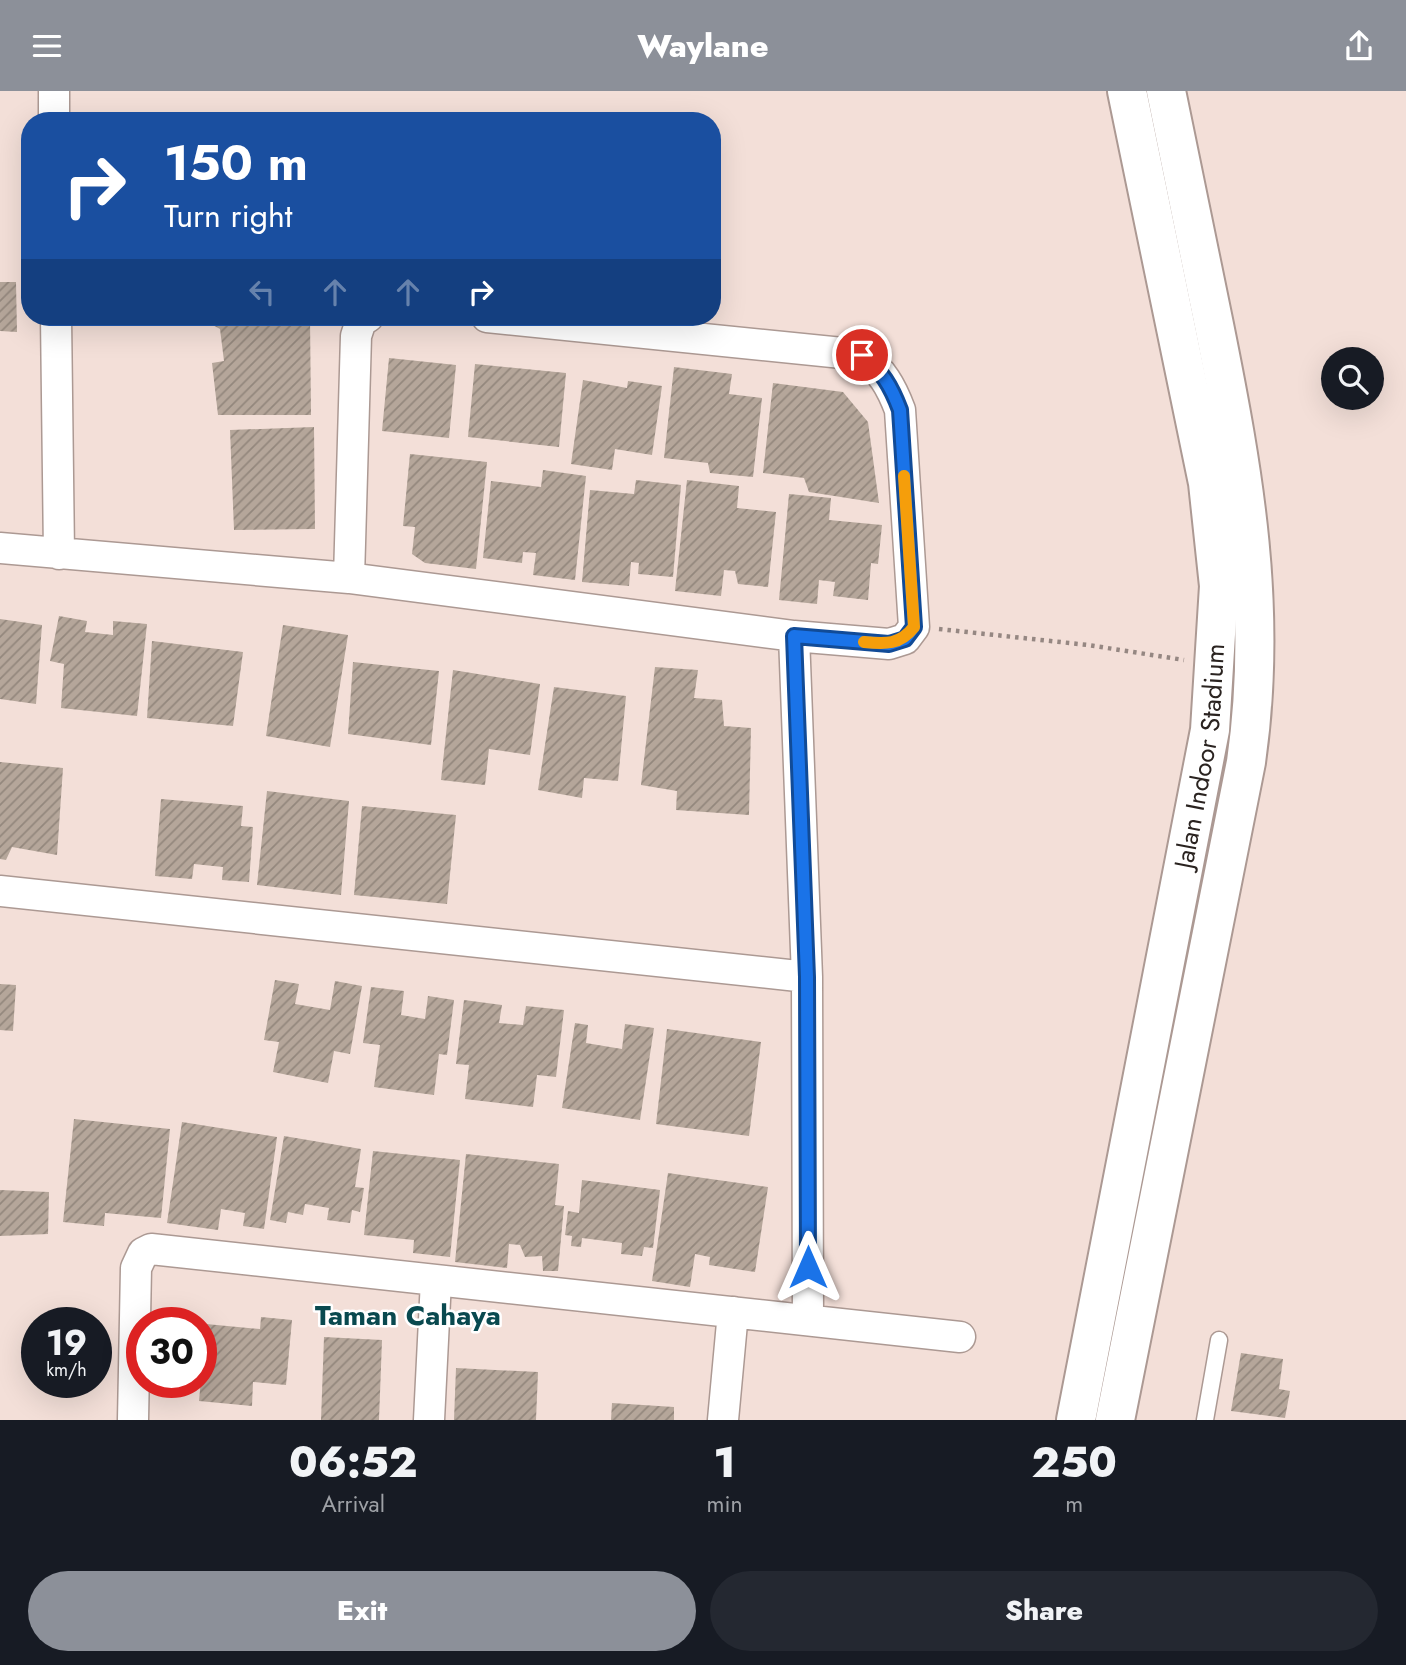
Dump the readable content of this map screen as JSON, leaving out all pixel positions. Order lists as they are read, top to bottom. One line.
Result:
{"streets":{"street":["Jalan Indoor Stadium"]},"districts":["Taman Cahaya"],"page":{"header":"Waylane","turn":["150 m","Turn right"],"speed":"19 km/h","limit":"30","eta":["06:52","Arrival","1","min","250","m"],"buttons":["Exit","Share"]}}
